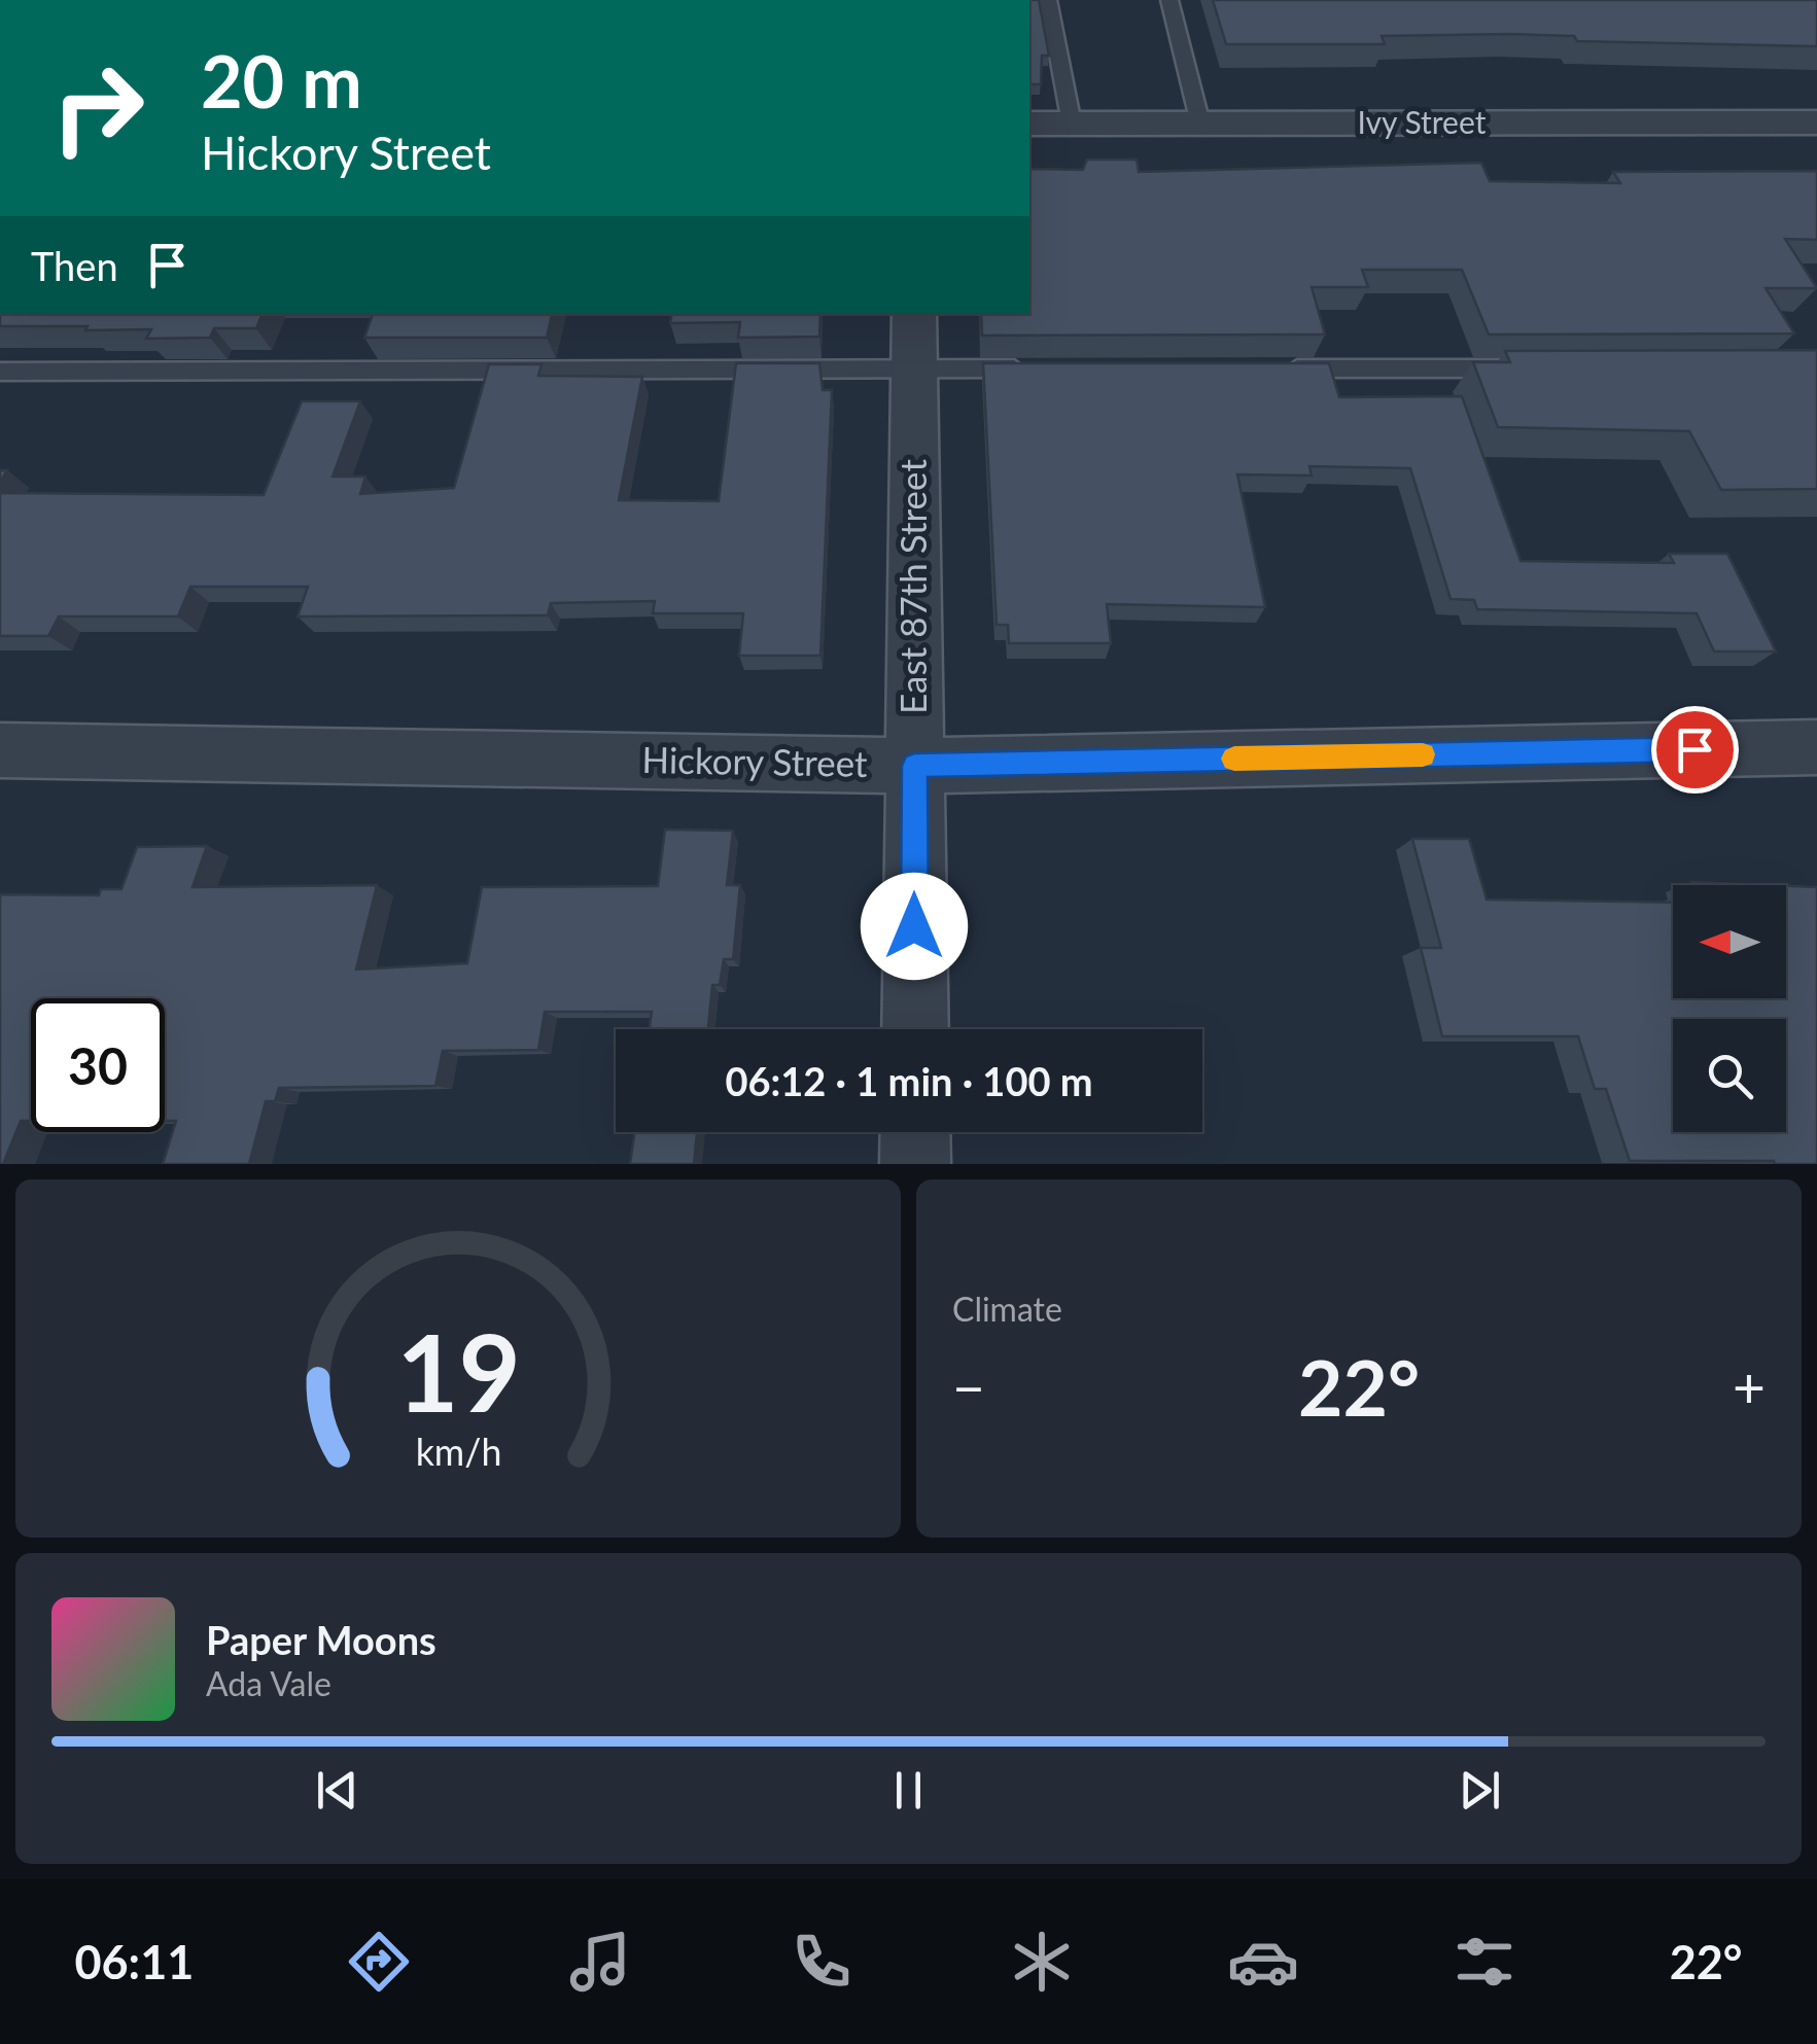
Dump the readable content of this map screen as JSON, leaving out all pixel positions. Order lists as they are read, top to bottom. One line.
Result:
{"streets":{"street":["Ivy Street","East 87th Street","Hickory Street"]},"crossings":[["East 87th Street","Hickory Street"]],"north":"left","page":{"turn":["20 m","Hickory Street"],"then":"Then","limit":"30","trip":"06:12 · 1 min · 100 m","tile":"Climate","heat":["−","22°","+"],"song":["Paper Moons","Ada Vale"],"tabs":["06:11","22°"],"gauge":["19","km/h"]}}
